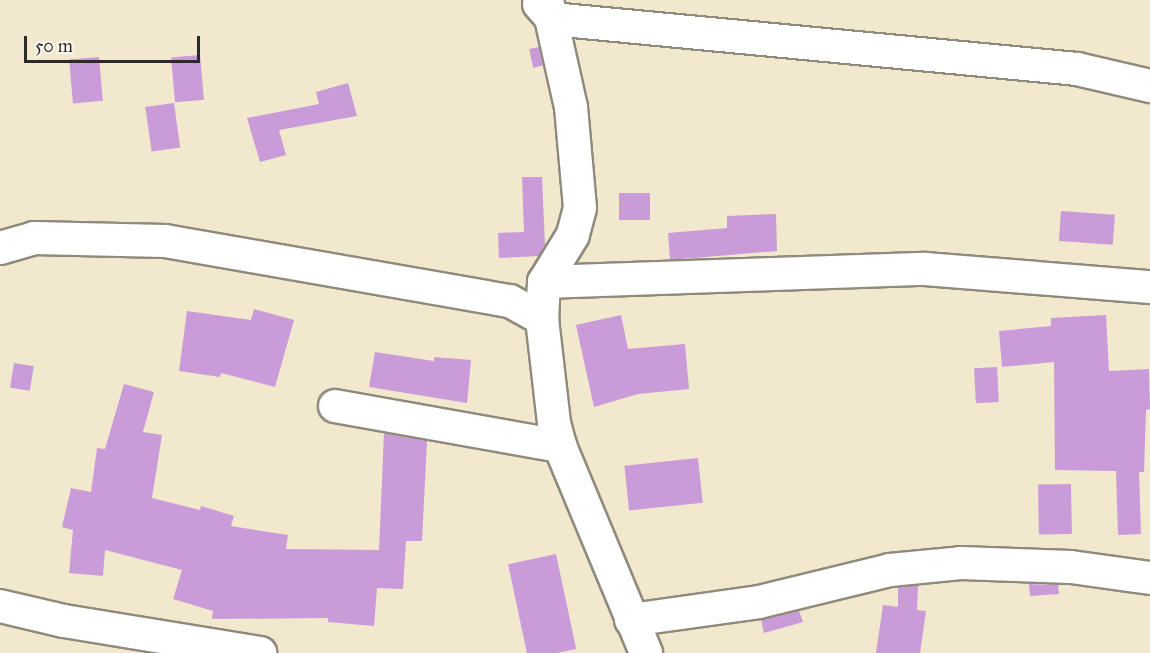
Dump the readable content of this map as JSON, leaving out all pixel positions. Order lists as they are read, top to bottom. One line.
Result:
{"scale_bar":"50 m"}
